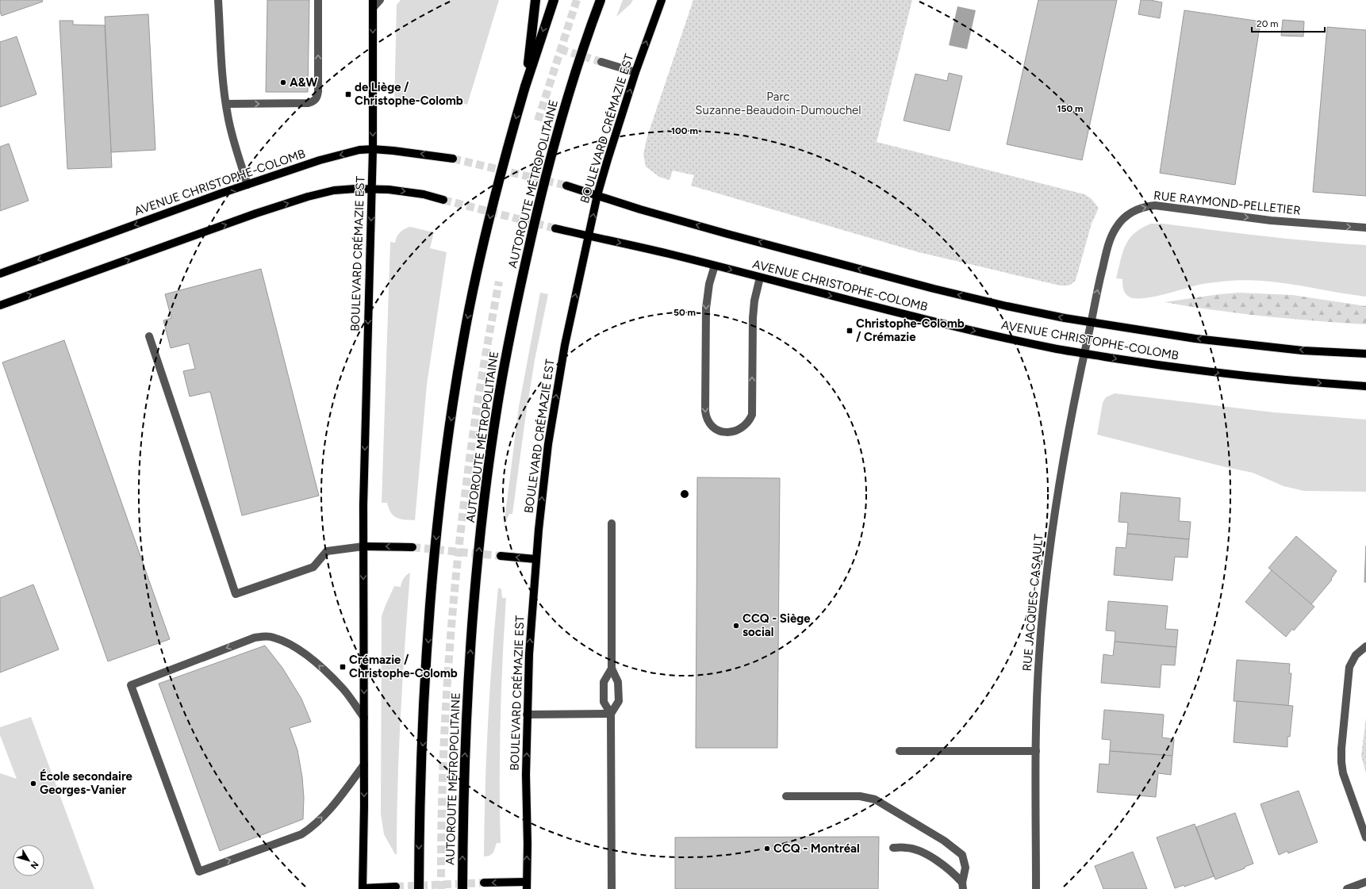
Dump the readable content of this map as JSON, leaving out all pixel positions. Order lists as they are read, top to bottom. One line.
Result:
{"streets":{"highway":["AUTOROUTE MÉTROPOLITAINE"],"main road":["BOULEVARD CRÉMAZIE EST","AVENUE CHRISTOPHE-COLOMB"],"street":["RUE RAYMOND-PELLETIER","RUE JACQUES-CASAULT"]},"crossings":[["BOULEVARD CRÉMAZIE EST","AVENUE CHRISTOPHE-COLOMB"],["AVENUE CHRISTOPHE-COLOMB","RUE RAYMOND-PELLETIER"],["AVENUE CHRISTOPHE-COLOMB","RUE JACQUES-CASAULT"],["RUE RAYMOND-PELLETIER","RUE JACQUES-CASAULT"]],"one_way":["RUE RAYMOND-PELLETIER"],"parks":["Parc Suzanne-Beaudoin-Dumouchel"],"places":{"other":["A&W","CCQ - Siège social","École secondaire Georges-Vanier","CCQ - Montréal"],"transit":["de Liège / Christophe-Colomb","Christophe-Colomb / Crémazie","Crémazie / Christophe-Colomb"]},"scale_bar":"20 m","north":"bottom right","rings":["150 m","100 m","50 m"]}
